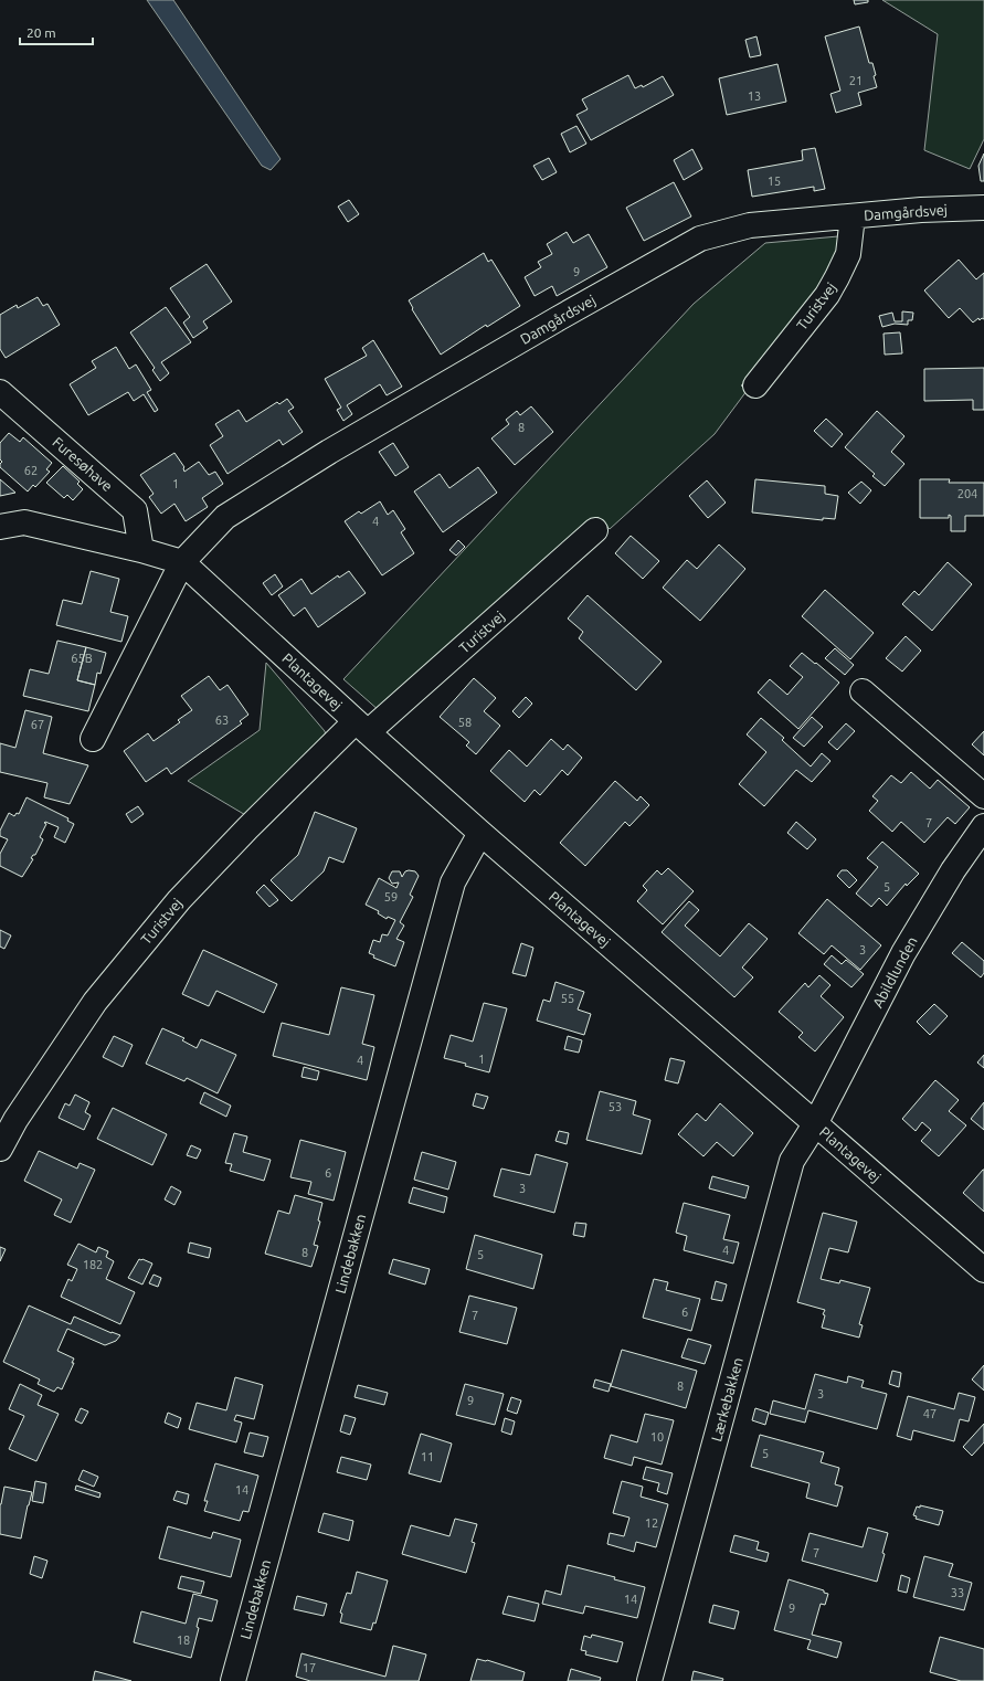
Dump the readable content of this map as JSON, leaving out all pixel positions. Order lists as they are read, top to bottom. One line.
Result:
{"streets":{"street":["Damgårdsvej","Turistvej","Furesøhave","Plantagevej","Abildlunden","Lindebakken","Lærkebakken"]},"crossings":[["Damgårdsvej","Turistvej"],["Damgårdsvej","Plantagevej"],["Turistvej","Plantagevej"],["Furesøhave","Plantagevej"],["Plantagevej","Abildlunden"],["Plantagevej","Lindebakken"],["Plantagevej","Lærkebakken"],["Abildlunden","Lærkebakken"]],"house_numbers":["21","13","15","9","8","62","1","204","4","65B","63","58","67","7","5","59","3","55","1","4","53","6","3","4","8","5","182","6","7","8","3","9","47","10","5","11","14","12","7","33","14","9","18","17"],"scale_bar":"20 m"}
